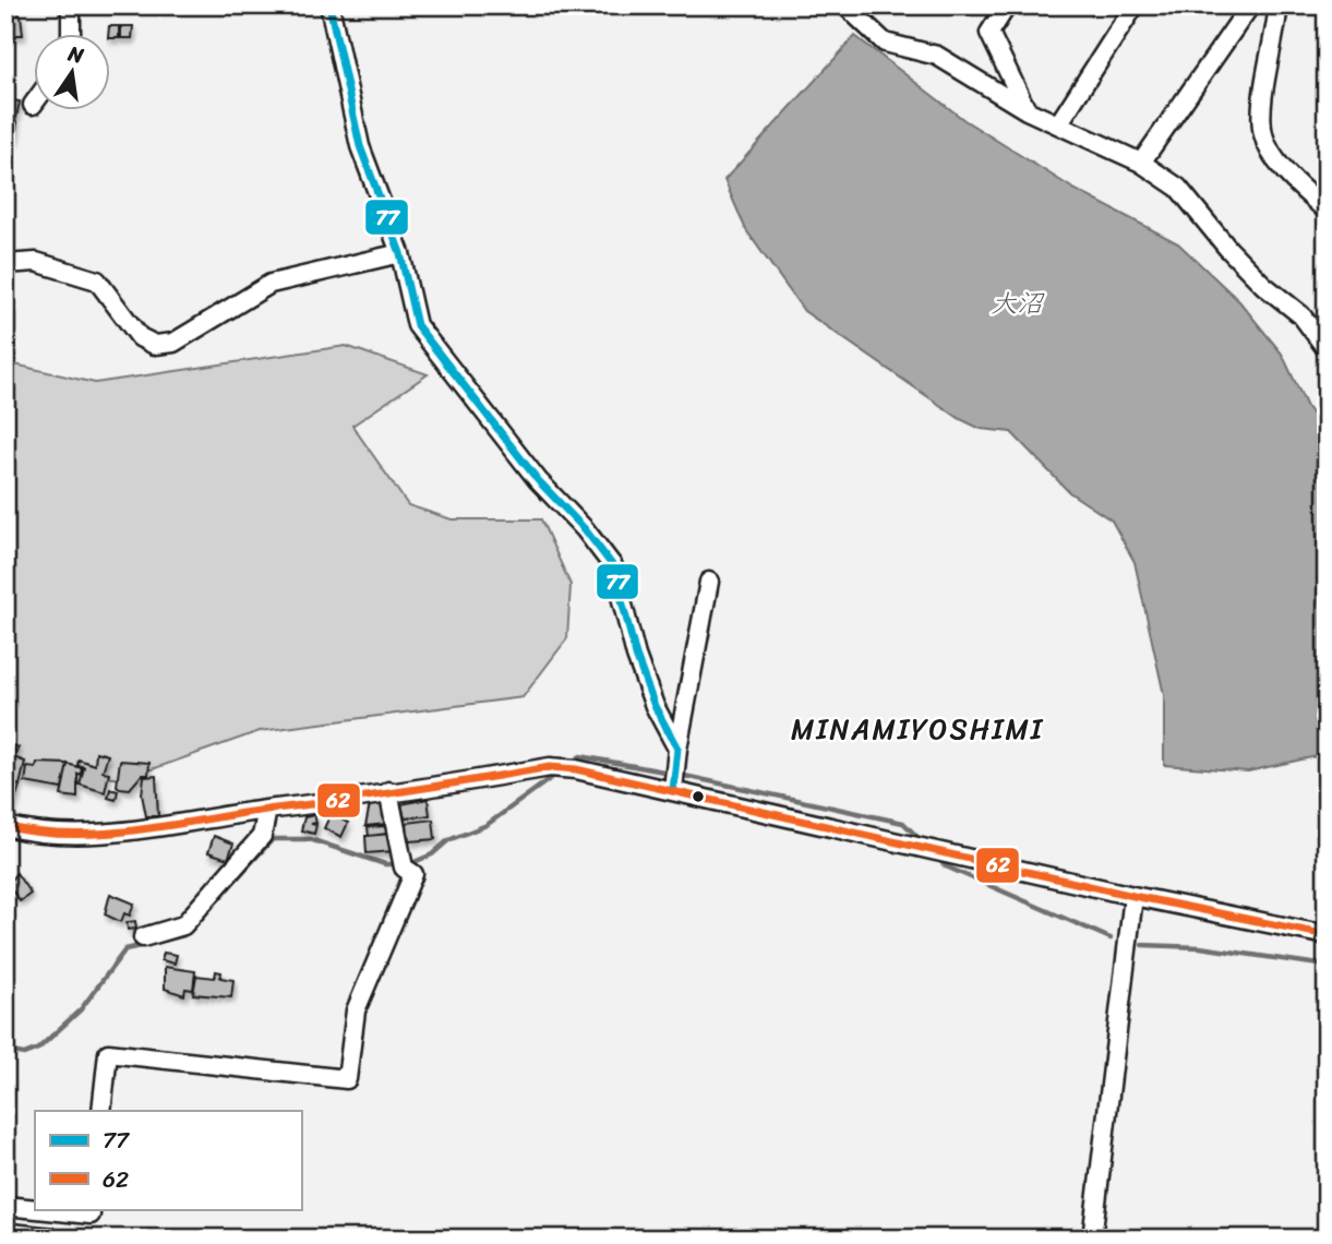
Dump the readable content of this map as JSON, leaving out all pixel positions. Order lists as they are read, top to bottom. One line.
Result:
{"districts":["MINAMIYOSHIMI"],"water":["大沼"],"lines":["transit line 77","transit line 62"],"legend":["77","62"],"north":"top"}
